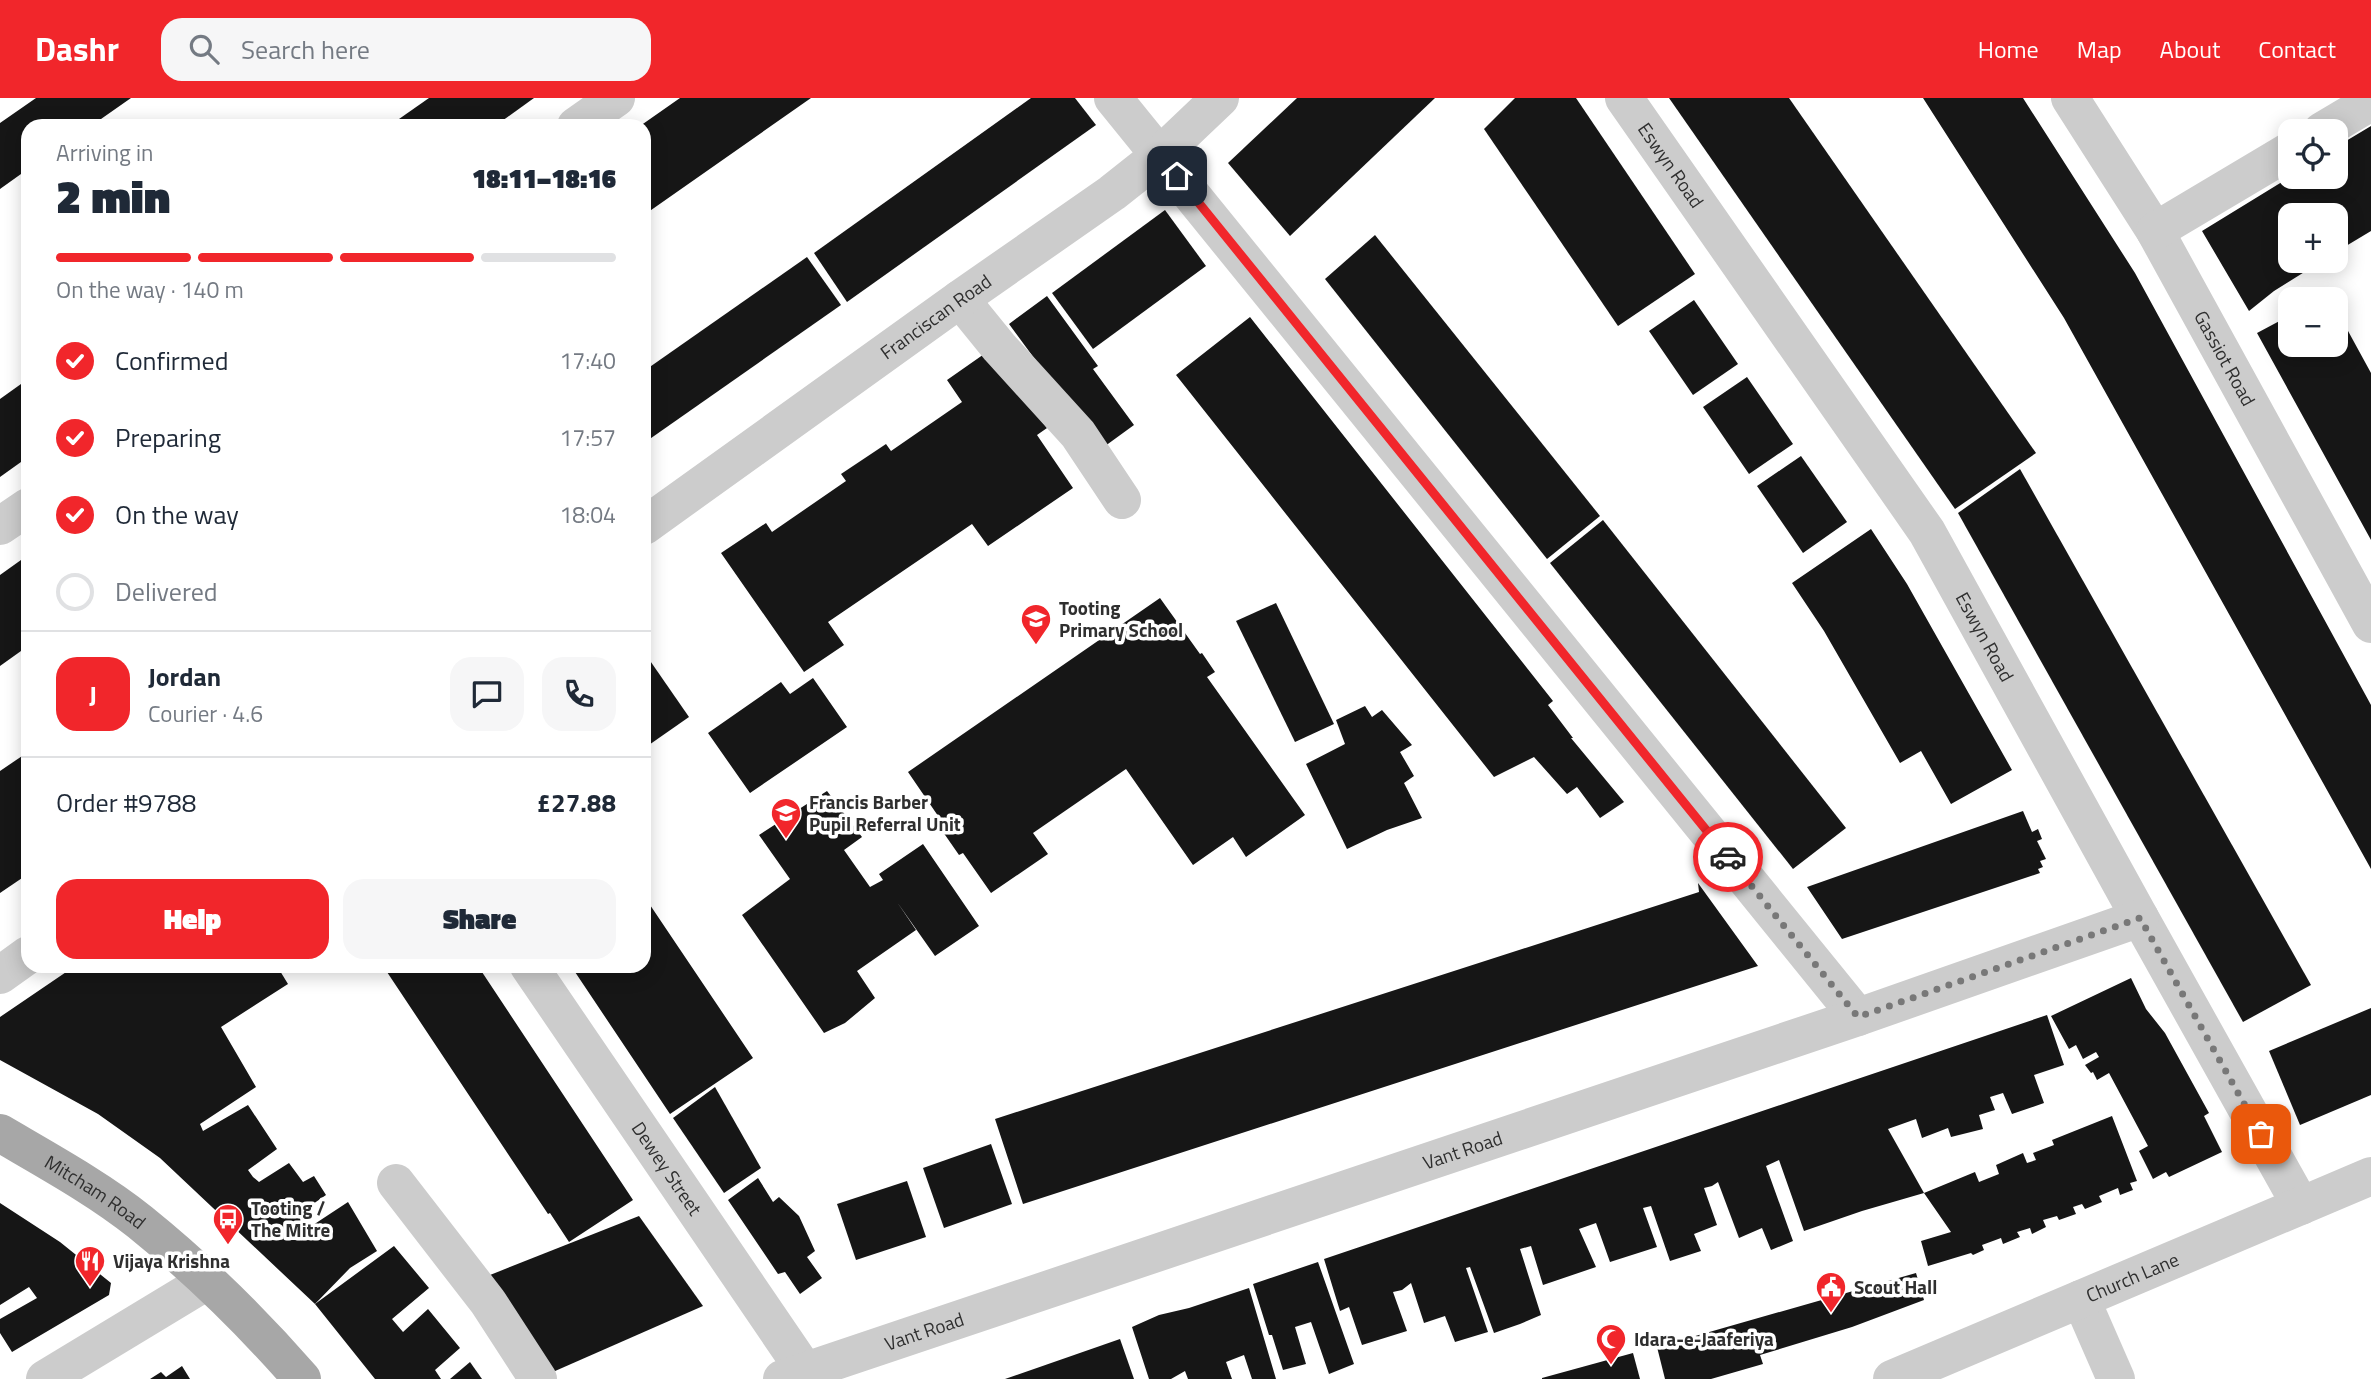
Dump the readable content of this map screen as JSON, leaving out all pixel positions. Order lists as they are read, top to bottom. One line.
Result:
{"streets":{"main road":["Mitcham Road"],"street":["Eswyn Road","Franciscan Road","Gassiot Road","Vant Road","Dewey Street","Church Lane"]},"crossings":[["Eswyn Road","Vant Road"],["Eswyn Road","Church Lane"],["Vant Road","Dewey Street"]],"places":{"school or university":["Tooting Primary School","Francis Barber Pupil Referral Unit"],"bus stop":["Tooting / The Mitre"],"restaurant":["Vijaya Krishna"],"public building":["Scout Hall"],"mosque":["Idara-e-Jaaferiya"]},"page":{"header":"Dashr","search":"Search here","nav":["Home","Map","About","Contact"],"map_buttons":["+","−"],"heading":["2 min","Arriving in","18:11–18:16"],"panel":["Jordan","Courier · 4.6","Order #9788","£27.88"],"bar":"On the way · 140 m","list":[["Confirmed","17:40"],["Preparing","17:57"],["On the way","18:04"],"Delivered"],"round":"J","buttons":["Help","Share"]}}
